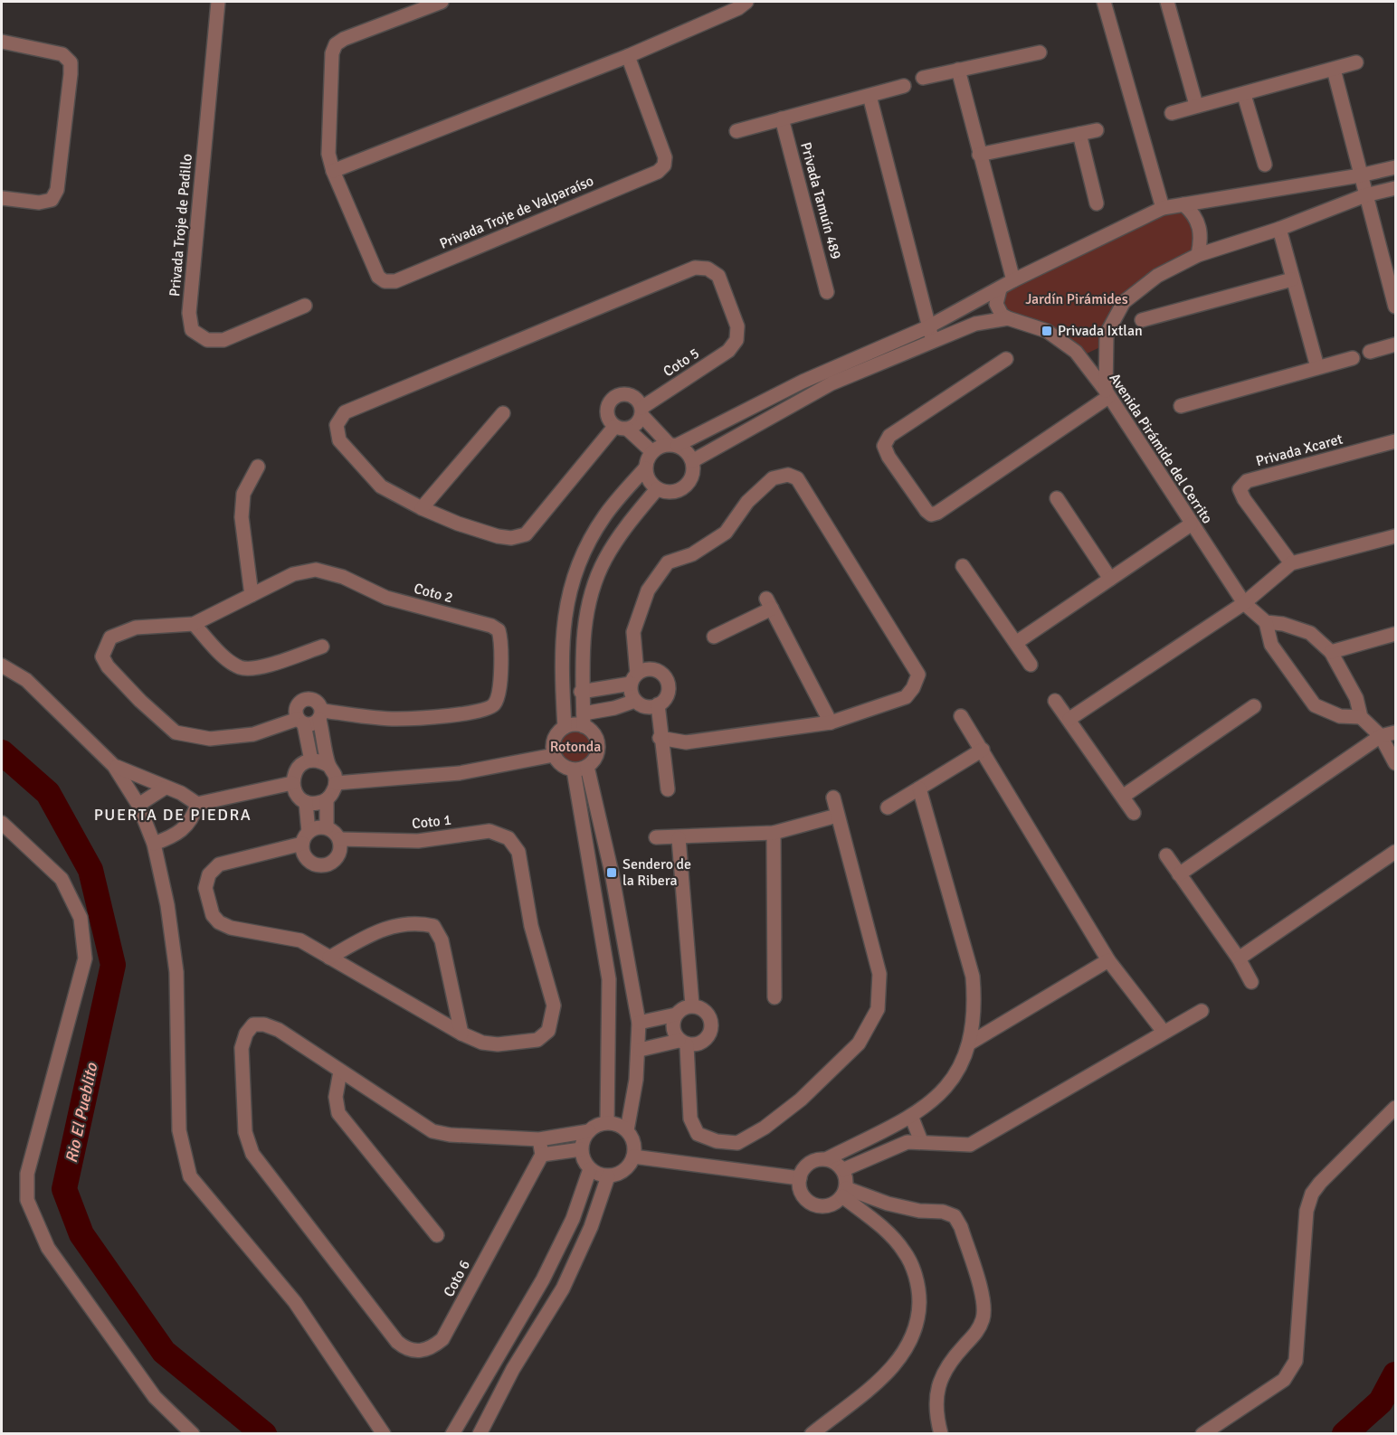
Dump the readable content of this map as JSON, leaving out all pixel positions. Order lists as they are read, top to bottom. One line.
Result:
{"streets":{"street":["Privada Tamuín 489","Privada Troje de Valparaíso","Privada Troje de Padillo","Coto 5","Avenida Pirámide del Cerrito","Privada Xcaret","Coto 2","Coto 1","Coto 6"]},"districts":["PUERTA DE PIEDRA"],"water":["Rio El Pueblito"],"parks":["Jardín Pirámides","Rotonda"],"places":{"transit":["Privada Ixtlan","Sendero de la Ribera"]}}
